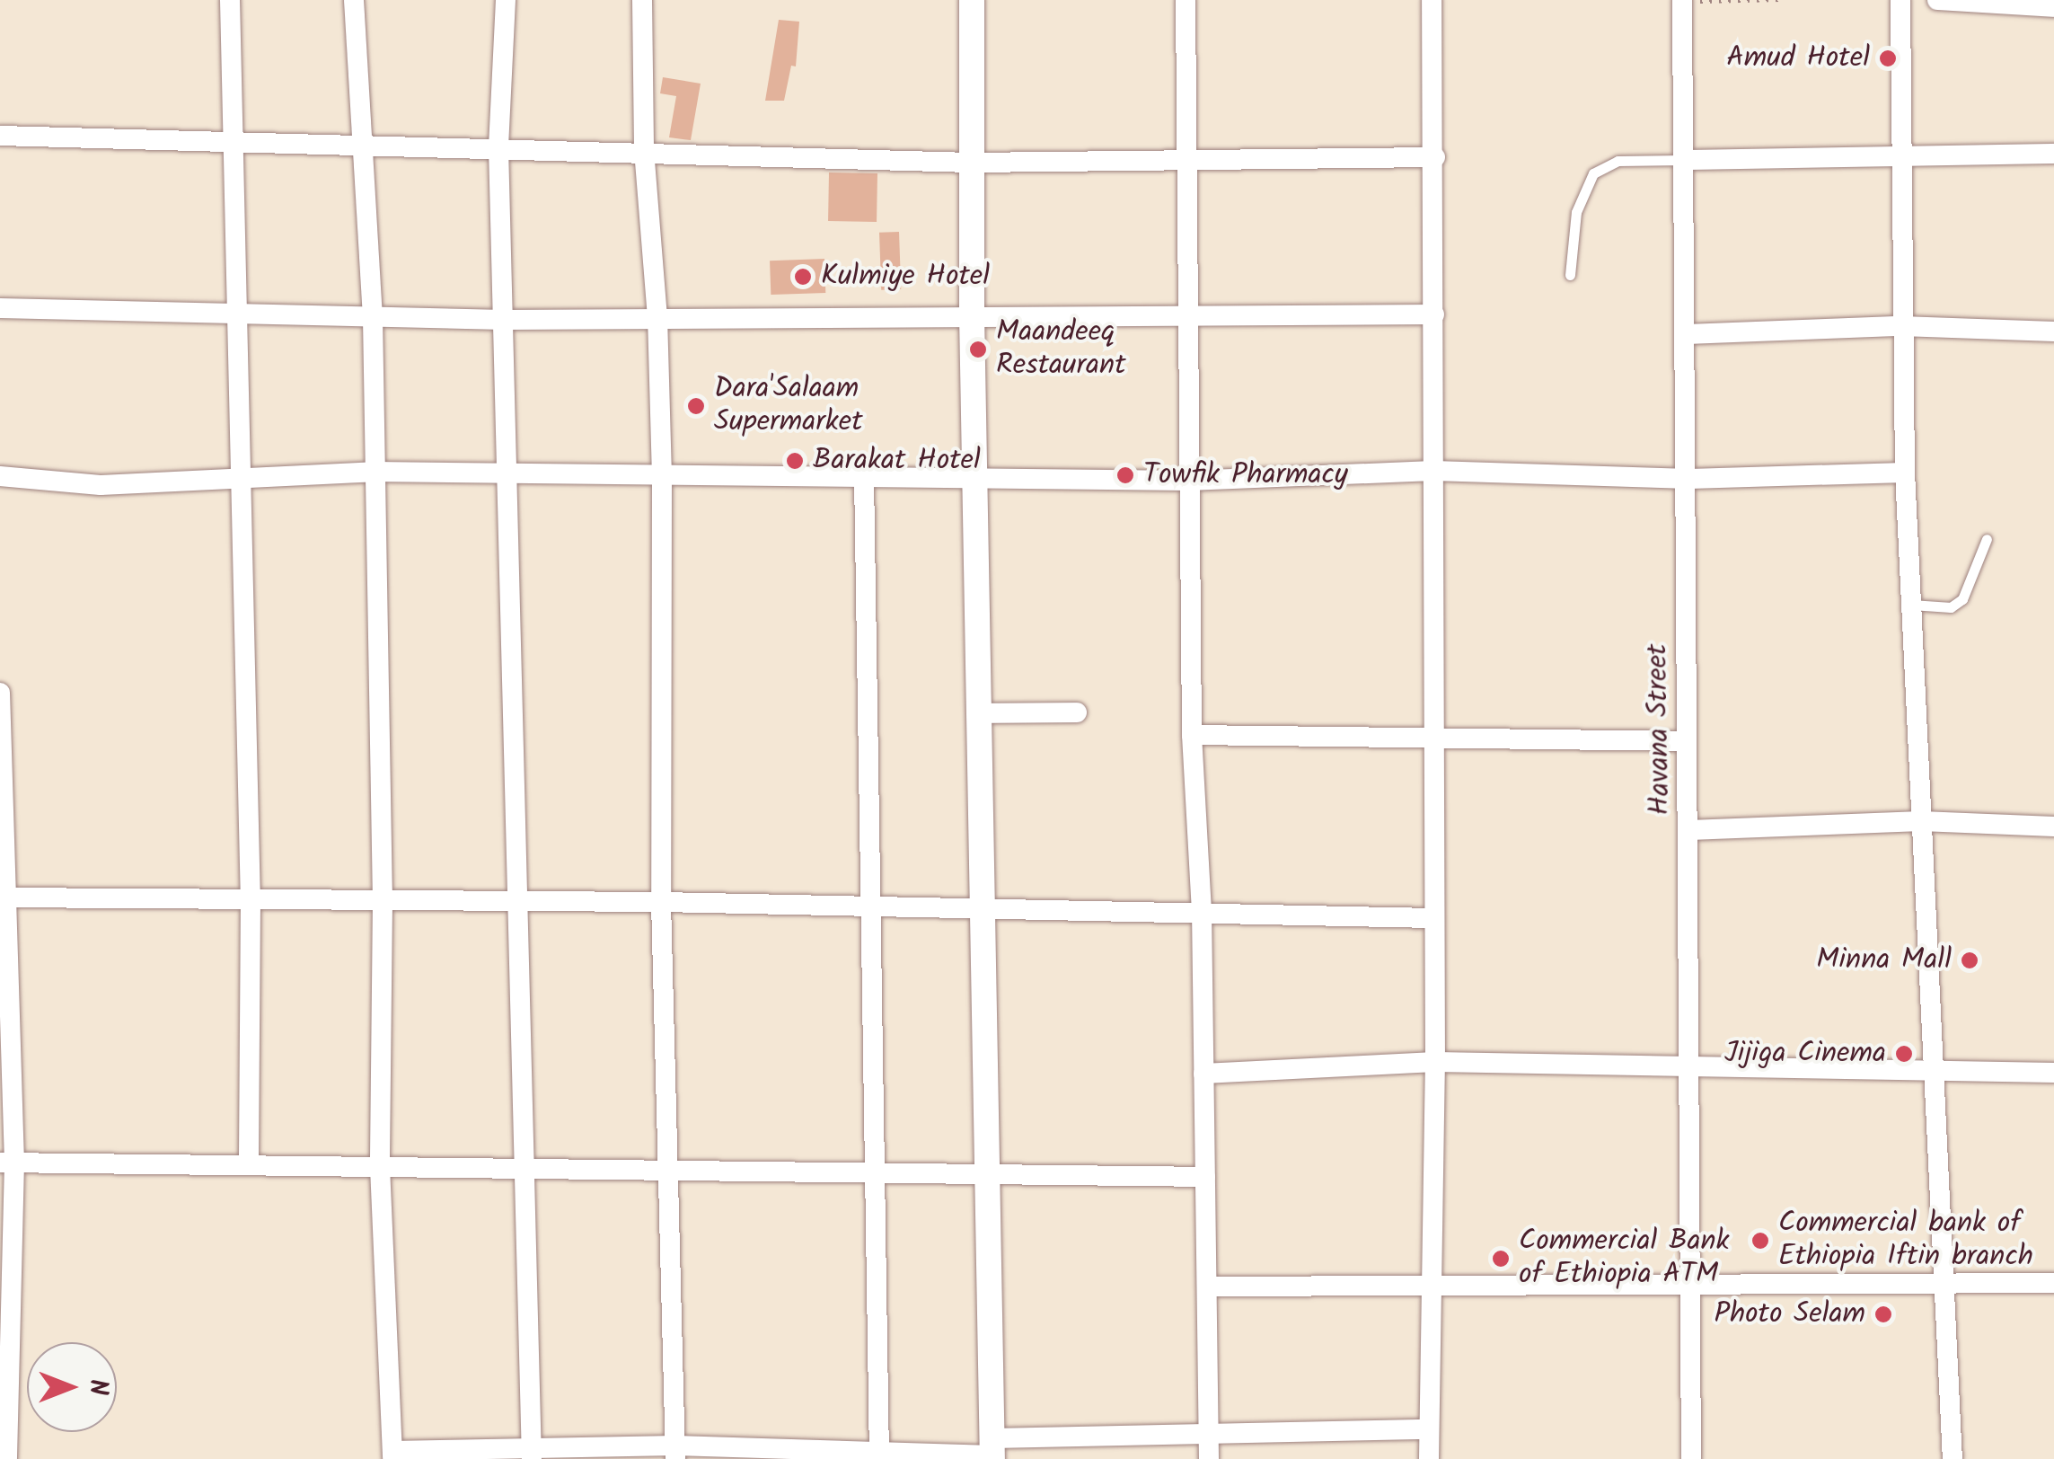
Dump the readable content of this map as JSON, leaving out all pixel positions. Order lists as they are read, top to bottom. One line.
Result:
{"streets":{"street":["Havana Street"]},"places":["Amud Hotel","Kulmiye Hotel","Maandeeq Restaurant","Dara'Salaam Supermarket","Barakat Hotel","Towfik Pharmacy","Minna Mall","Jijiga Cinema","Commercial bank of Ethiopia Iftin branch","Commercial Bank of Ethiopia ATM","Photo Selam"],"north":"right"}
